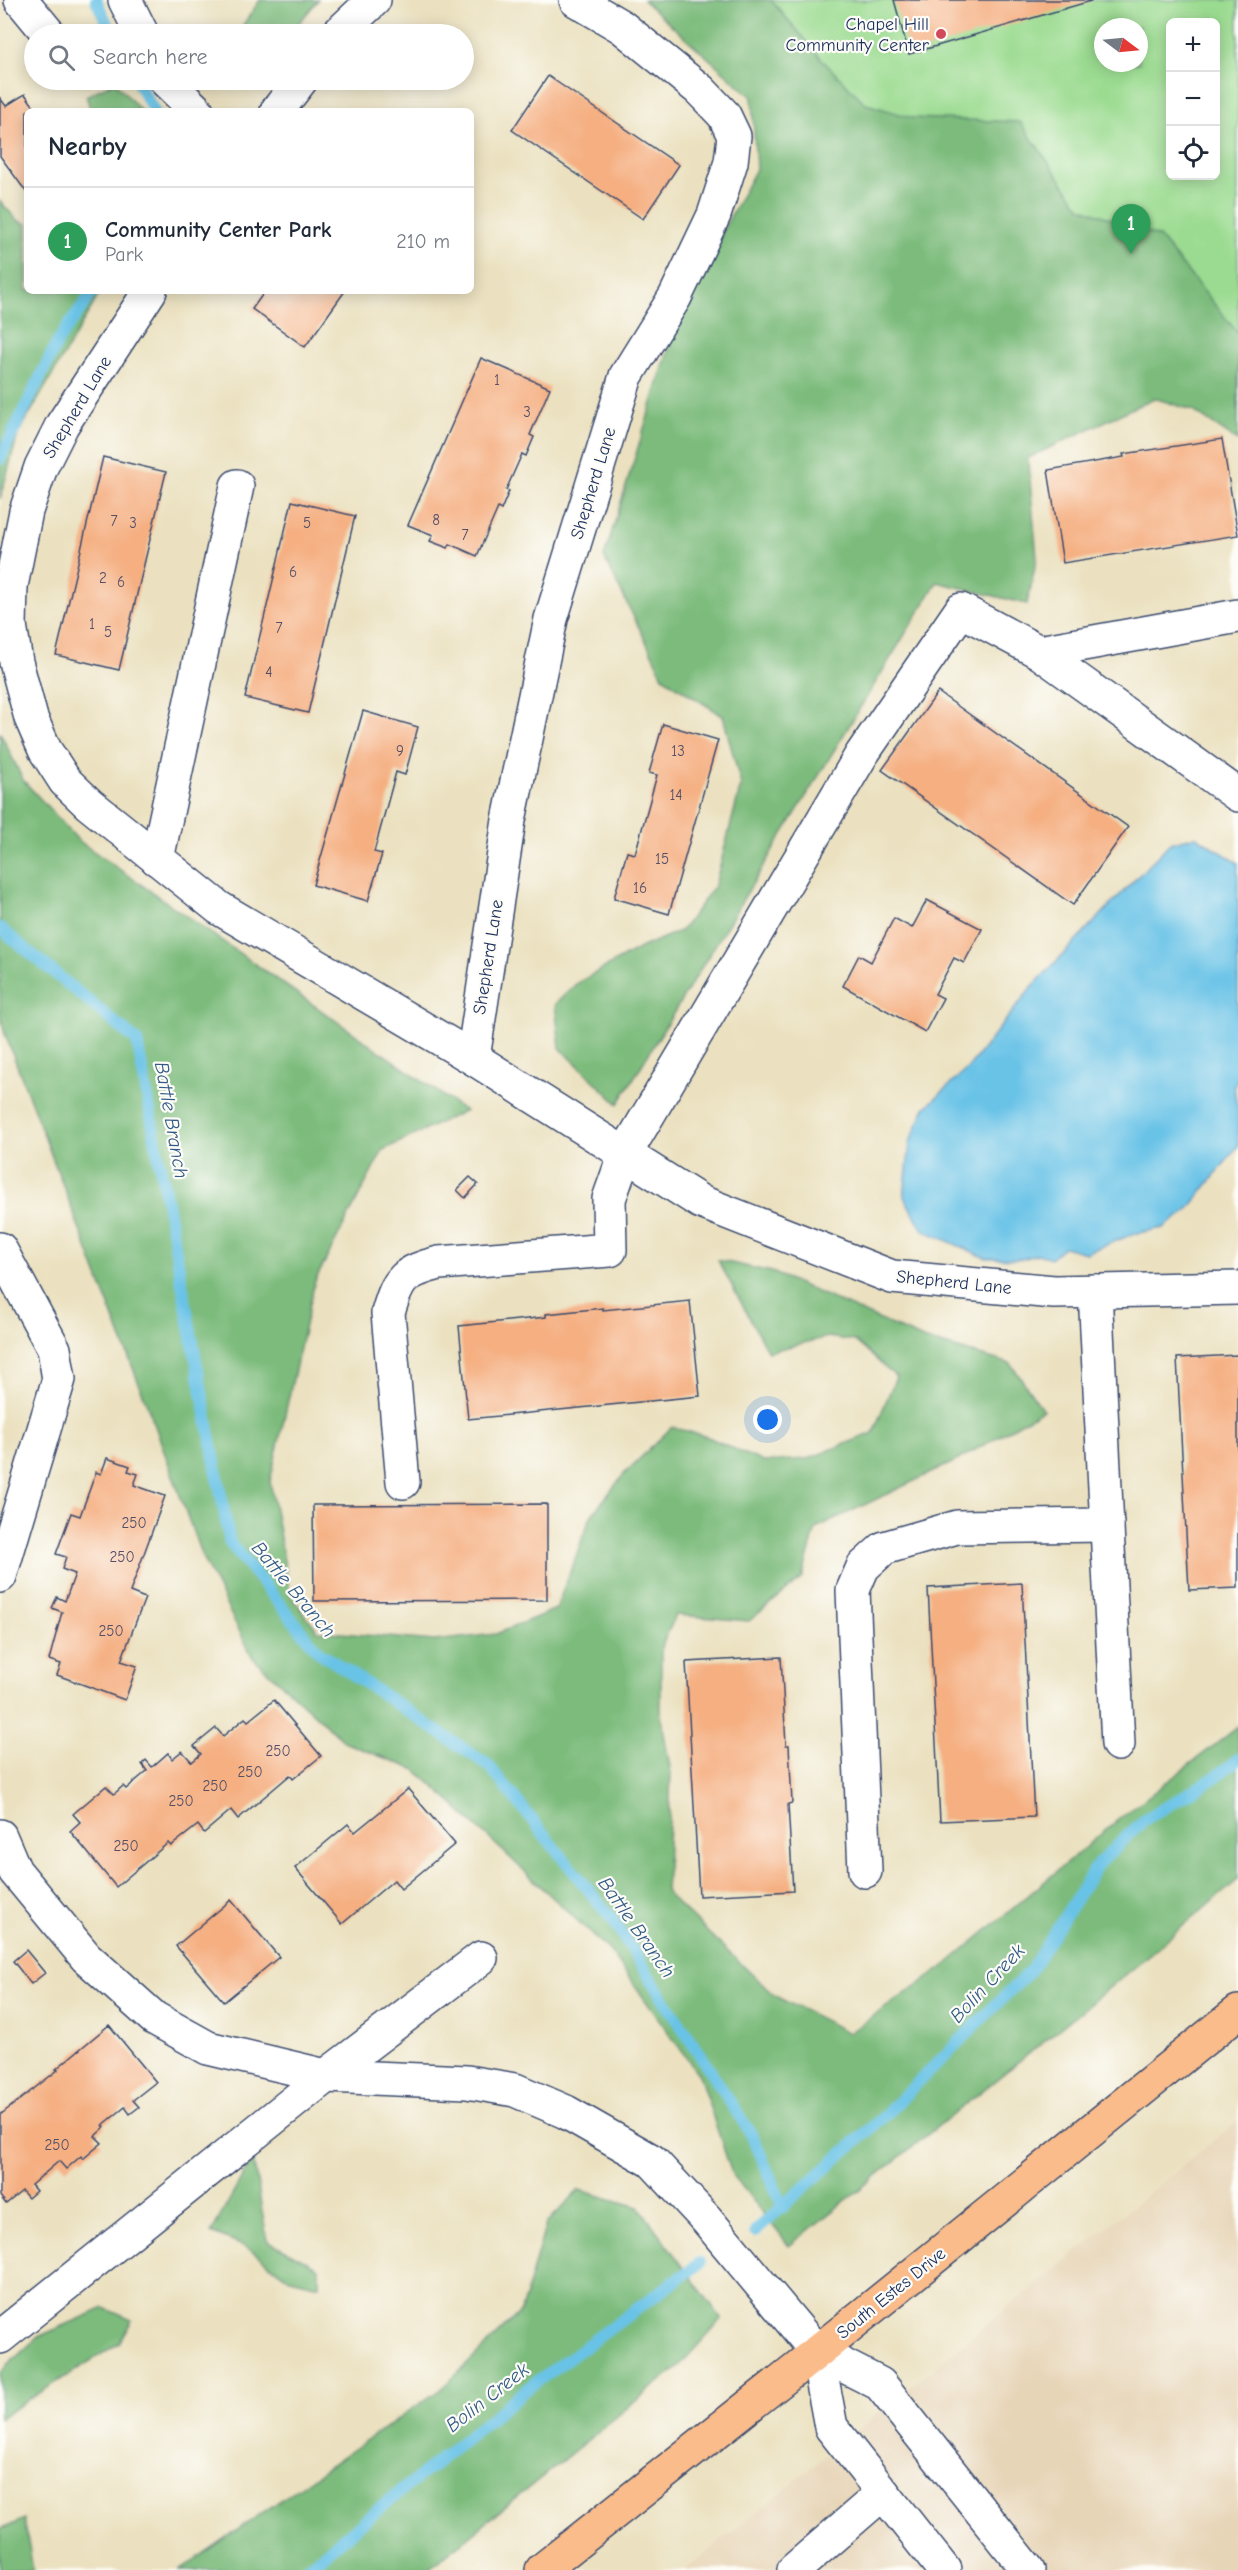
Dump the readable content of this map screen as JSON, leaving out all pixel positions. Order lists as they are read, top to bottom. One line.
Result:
{"streets":{"main road":["South Estes Drive"],"street":["Shepherd Lane"]},"water":["Battle Branch","Bolin Creek"],"places":["Chapel Hill Community Center"],"house_numbers":["1","3","8","7","3","5","7","6","2","6","1","7","5","4","9","13","14","15","16","250","250","250","250","250","250","250","250","250"],"north":"right","page":{"map_buttons":["+","−"],"search":"Search here","heading":"Nearby","list":[{"mark":"1","name":"Community Center Park","note":"Park","value":"210 m"}],"pins":"1"}}
